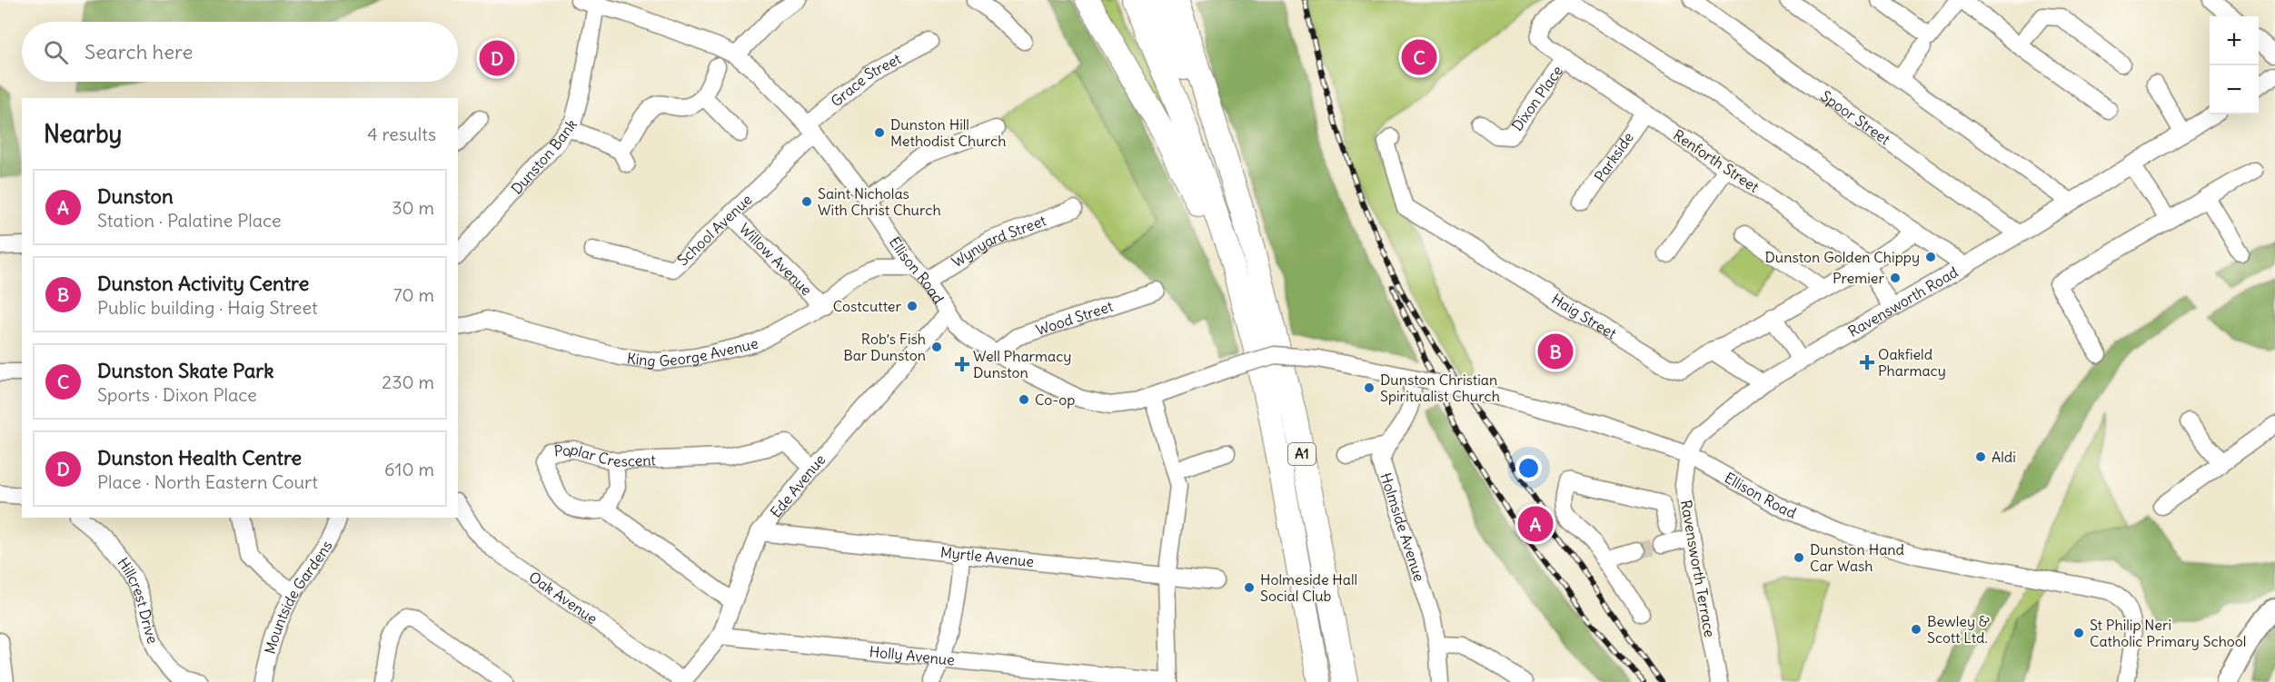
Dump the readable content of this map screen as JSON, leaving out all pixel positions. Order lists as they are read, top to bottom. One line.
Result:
{"streets":{"highway":["A1"],"street":["Grace Street","Dixon Place","Spoor Street","Dunston Bank","Parkside","Renforth Street","School Avenue","Wynyard Street","Willow Avenue","Ellison Road","Ravensworth Road","Haig Street","Wood Street","King George Avenue","Poplar Crescent","Ede Avenue","Holmside Avenue","Myrtle Avenue","Ravensworth Terrace","Mountside Gardens","Oak Avenue","Hillcrest Drive","Holly Avenue"]},"crossings":[["Grace Street","School Avenue"],["Grace Street","Ellison Road"],["Dixon Place","Renforth Street"],["Spoor Street","Ravensworth Road"],["Dunston Bank","Ellison Road"],["Parkside","Renforth Street"],["Renforth Street","Ravensworth Road"],["Renforth Street","Haig Street"],["School Avenue","Willow Avenue"],["School Avenue","Ellison Road"],["Wynyard Street","Ellison Road"],["Willow Avenue","King George Avenue"],["Ellison Road","Ravensworth Road"],["Ellison Road","Wood Street"],["Ellison Road","King George Avenue"],["Ellison Road","Ede Avenue"],["Ellison Road","Ravensworth Terrace"],["Ravensworth Road","Ravensworth Terrace"],["Poplar Crescent","Ede Avenue"],["Ede Avenue","Myrtle Avenue"],["Ede Avenue","Oak Avenue"],["Ede Avenue","Holly Avenue"]],"places":{"other":["Dunston Hill Methodist Church","Saint Nicholas With Christ Church","Dunston Golden Chippy","Premier","Costcutter","Rob’s Fish Bar Dunston","Dunston Christian Spiritualist Church","Co-op","Aldi","Dunston Hand Car Wash","Holmeside Hall Social Club","Bewley & Scott Ltd.","St Philip Neri Catholic Primary School"],"health":["Oakfield Pharmacy","Well Pharmacy Dunston"]},"page":{"map_buttons":["+","−"],"search":"Search here","pins":["C","D","B","A"],"heading":["Nearby","4 results"],"list":[{"mark":"A","name":"Dunston","note":"Station · Palatine Place","value":"30 m"},{"mark":"B","name":"Dunston Activity Centre","note":"Public building · Haig Street","value":"70 m"},{"mark":"C","name":"Dunston Skate Park","note":"Sports · Dixon Place","value":"230 m"},{"mark":"D","name":"Dunston Health Centre","note":"Place · North Eastern Court","value":"610 m"}]}}
